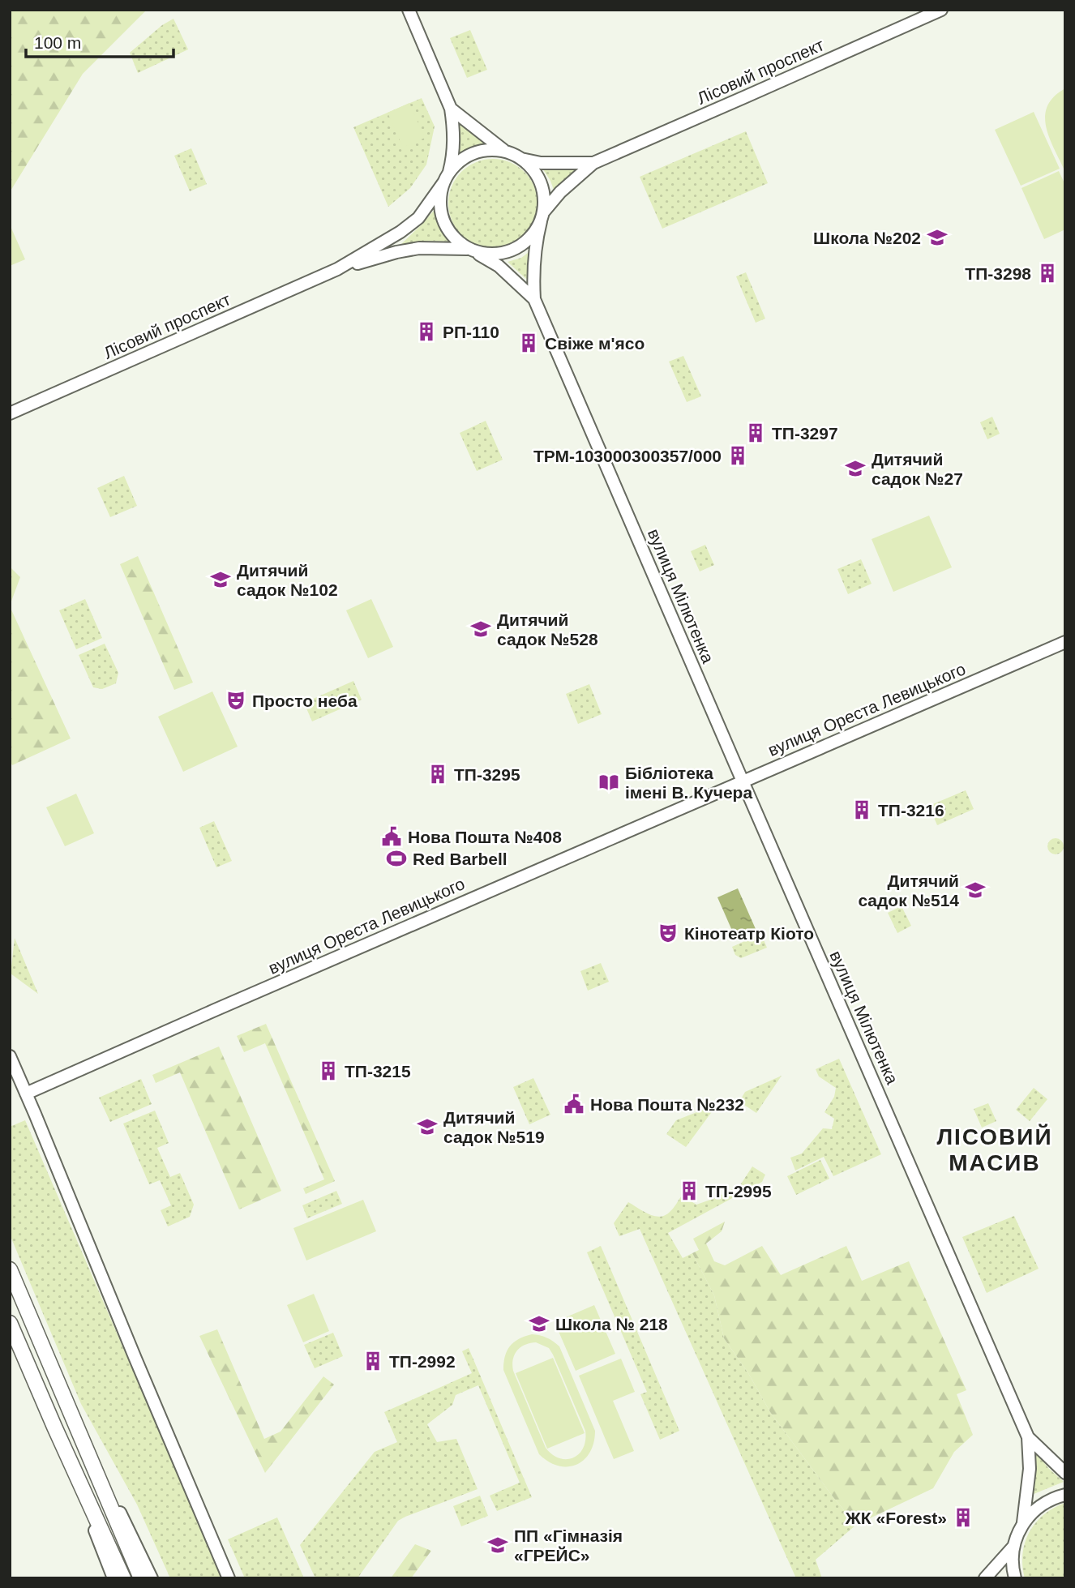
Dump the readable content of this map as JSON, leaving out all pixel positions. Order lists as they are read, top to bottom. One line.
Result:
{"streets":{"street":["Лісовий проспект","вулиця Мілютенка","вулиця Ореста Левицького"]},"crossings":[["Лісовий проспект","вулиця Мілютенка"],["вулиця Мілютенка","вулиця Ореста Левицького"]],"districts":["ЛІСОВИЙ МАСИВ"],"places":{"school or university":["Школа №202","Дитячий садок №27","Дитячий садок №102","Дитячий садок №528","Дитячий садок №514","Дитячий садок №519","Школа № 218","ПП «Гімназія «ГРЕЙС»"],"building":["ТП-3298","РП-110","Свіже м'ясо","ТП-3297","ТРМ-103000300357/000","ТП-3295","ТП-3216","ТП-3215","ТП-2995","ТП-2992","ЖК «Forest»"],"theatre":["Просто неба","Кінотеатр Кіото"],"library":["Бібліотека імені В. Кучера"],"public building":["Нова Пошта №408","Нова Пошта №232"],"sports":["Red Barbell"]},"scale_bar":"100 m"}
